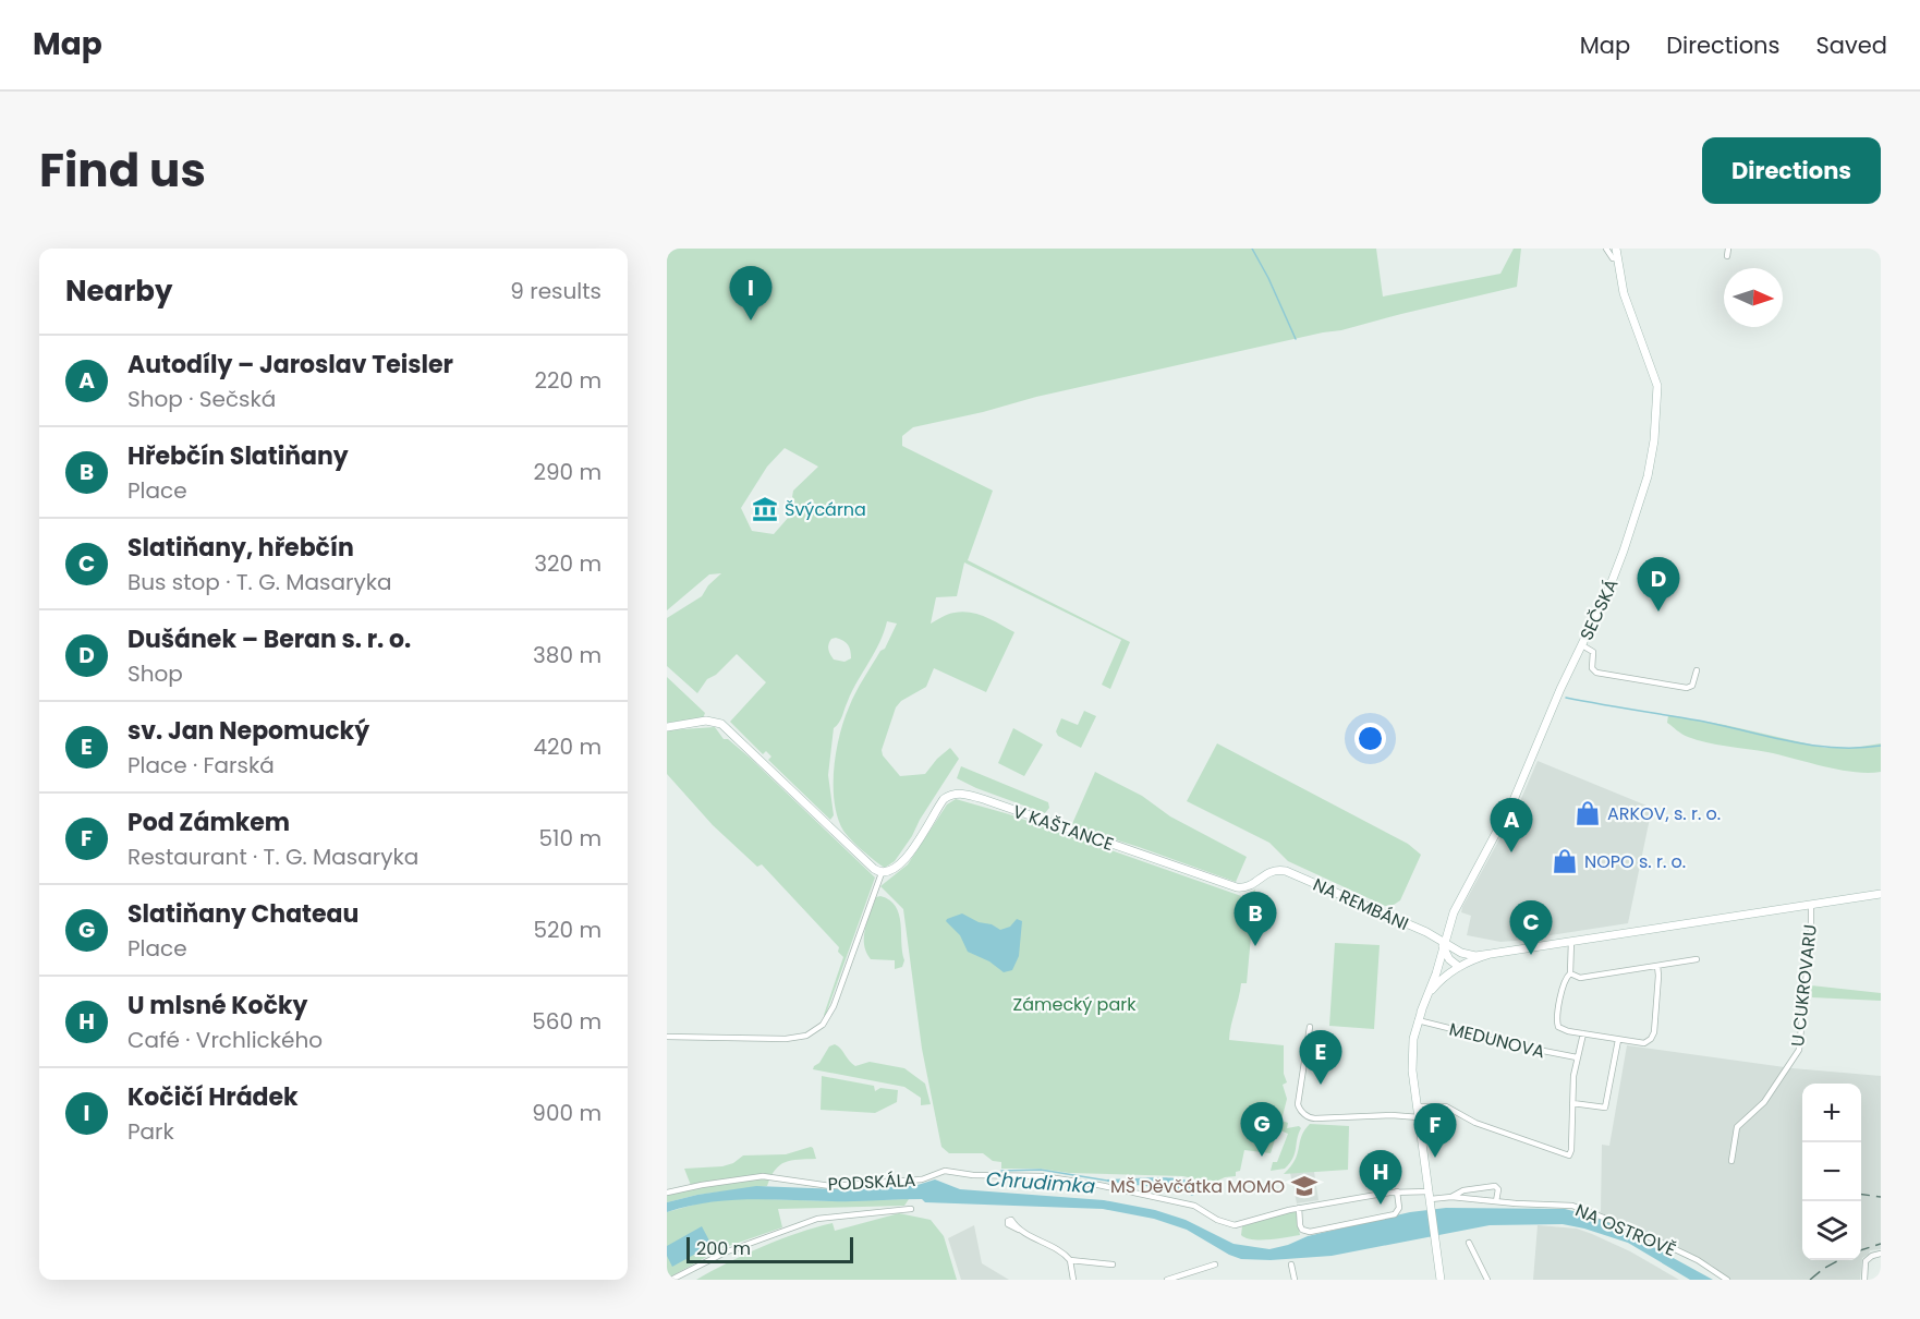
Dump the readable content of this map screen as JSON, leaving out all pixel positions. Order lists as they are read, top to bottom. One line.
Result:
{"streets":{"street":["SEČSKÁ","V KAŠTANCE","NA REMBÁNI","U CUKROVARU","MEDUNOVA","PODSKÁLA","NA OSTROVĚ"]},"crossings":[["SEČSKÁ","NA REMBÁNI"],["V KAŠTANCE","NA REMBÁNI"],["PODSKÁLA","NA OSTROVĚ"]],"water":["Chrudimka"],"parks":["Zámecký park"],"places":{"museum":["Švýcárna"],"shop":["ARKOV, s. r. o.","NOPO s. r. o."],"school or university":["MŠ Děvčátka MOMO"]},"scale_bar":"200 m","north":"right","page":{"header":"Map","nav":["Map","Directions","Saved"],"title":"Find us","buttons":"Directions","heading":["Nearby","9 results"],"pins":["I","D","A","B","C","E","G","F","H"],"list":[{"mark":"A","name":"Autodíly – Jaroslav Teisler","note":"Shop · Sečská","value":"220 m"},{"mark":"B","name":"Hřebčín Slatiňany","note":"Place","value":"290 m"},{"mark":"C","name":"Slatiňany, hřebčín","note":"Bus stop · T. G. Masaryka","value":"320 m"},{"mark":"D","name":"Dušánek – Beran s. r. o.","note":"Shop","value":"380 m"},{"mark":"E","name":"sv. Jan Nepomucký","note":"Place · Farská","value":"420 m"},{"mark":"F","name":"Pod Zámkem","note":"Restaurant · T. G. Masaryka","value":"510 m"},{"mark":"G","name":"Slatiňany Chateau","note":"Place","value":"520 m"},{"mark":"H","name":"U mlsné Kočky","note":"Café · Vrchlického","value":"560 m"},{"mark":"I","name":"Kočičí Hrádek","note":"Park","value":"900 m"}],"map_buttons":["+","−"],"scale":"200 m"}}
